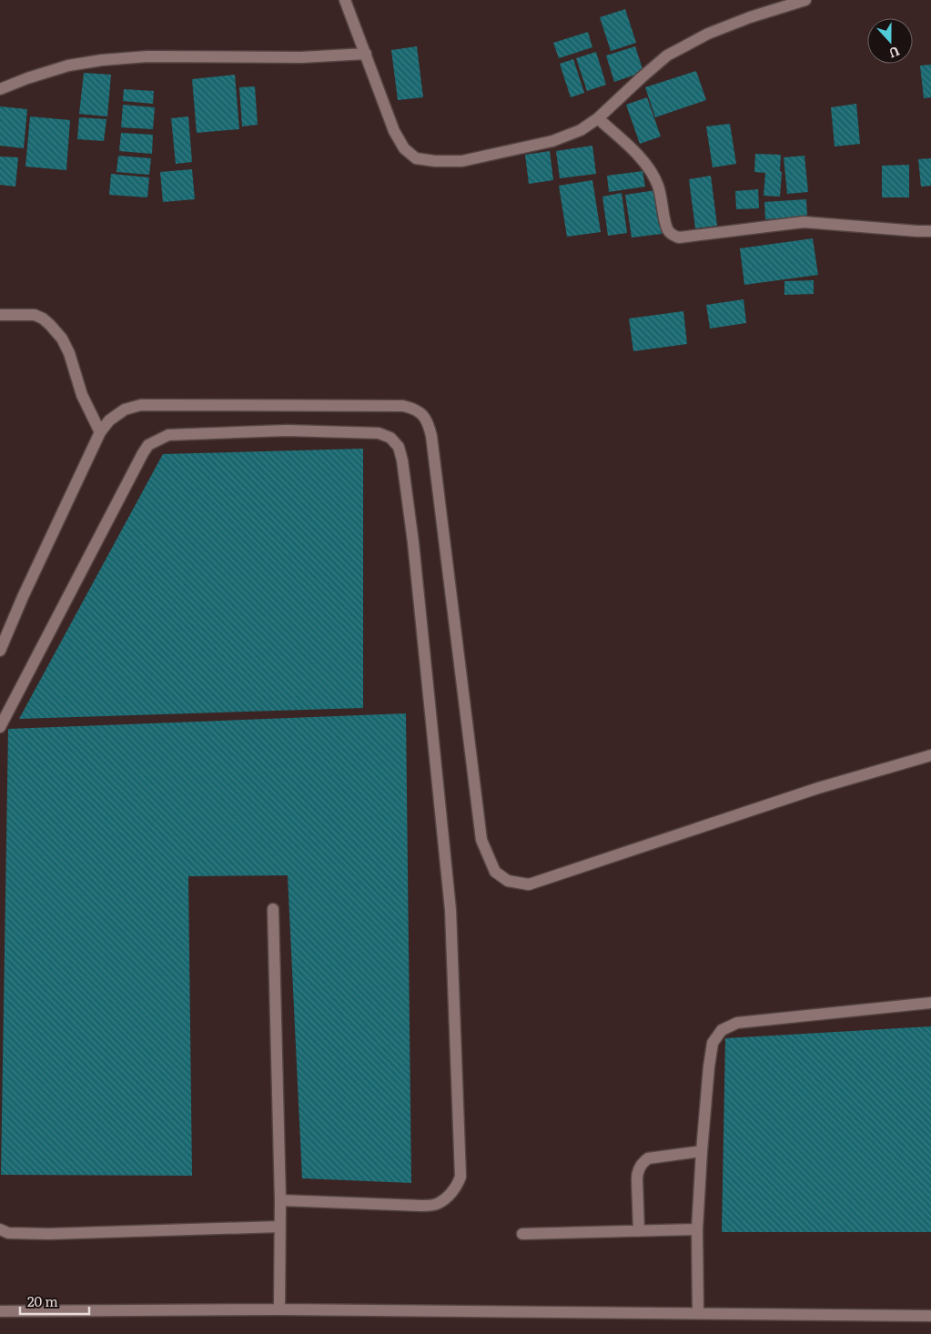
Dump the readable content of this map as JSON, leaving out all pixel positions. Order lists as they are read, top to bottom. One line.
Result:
{"scale_bar":"20 m","north":"bottom"}
